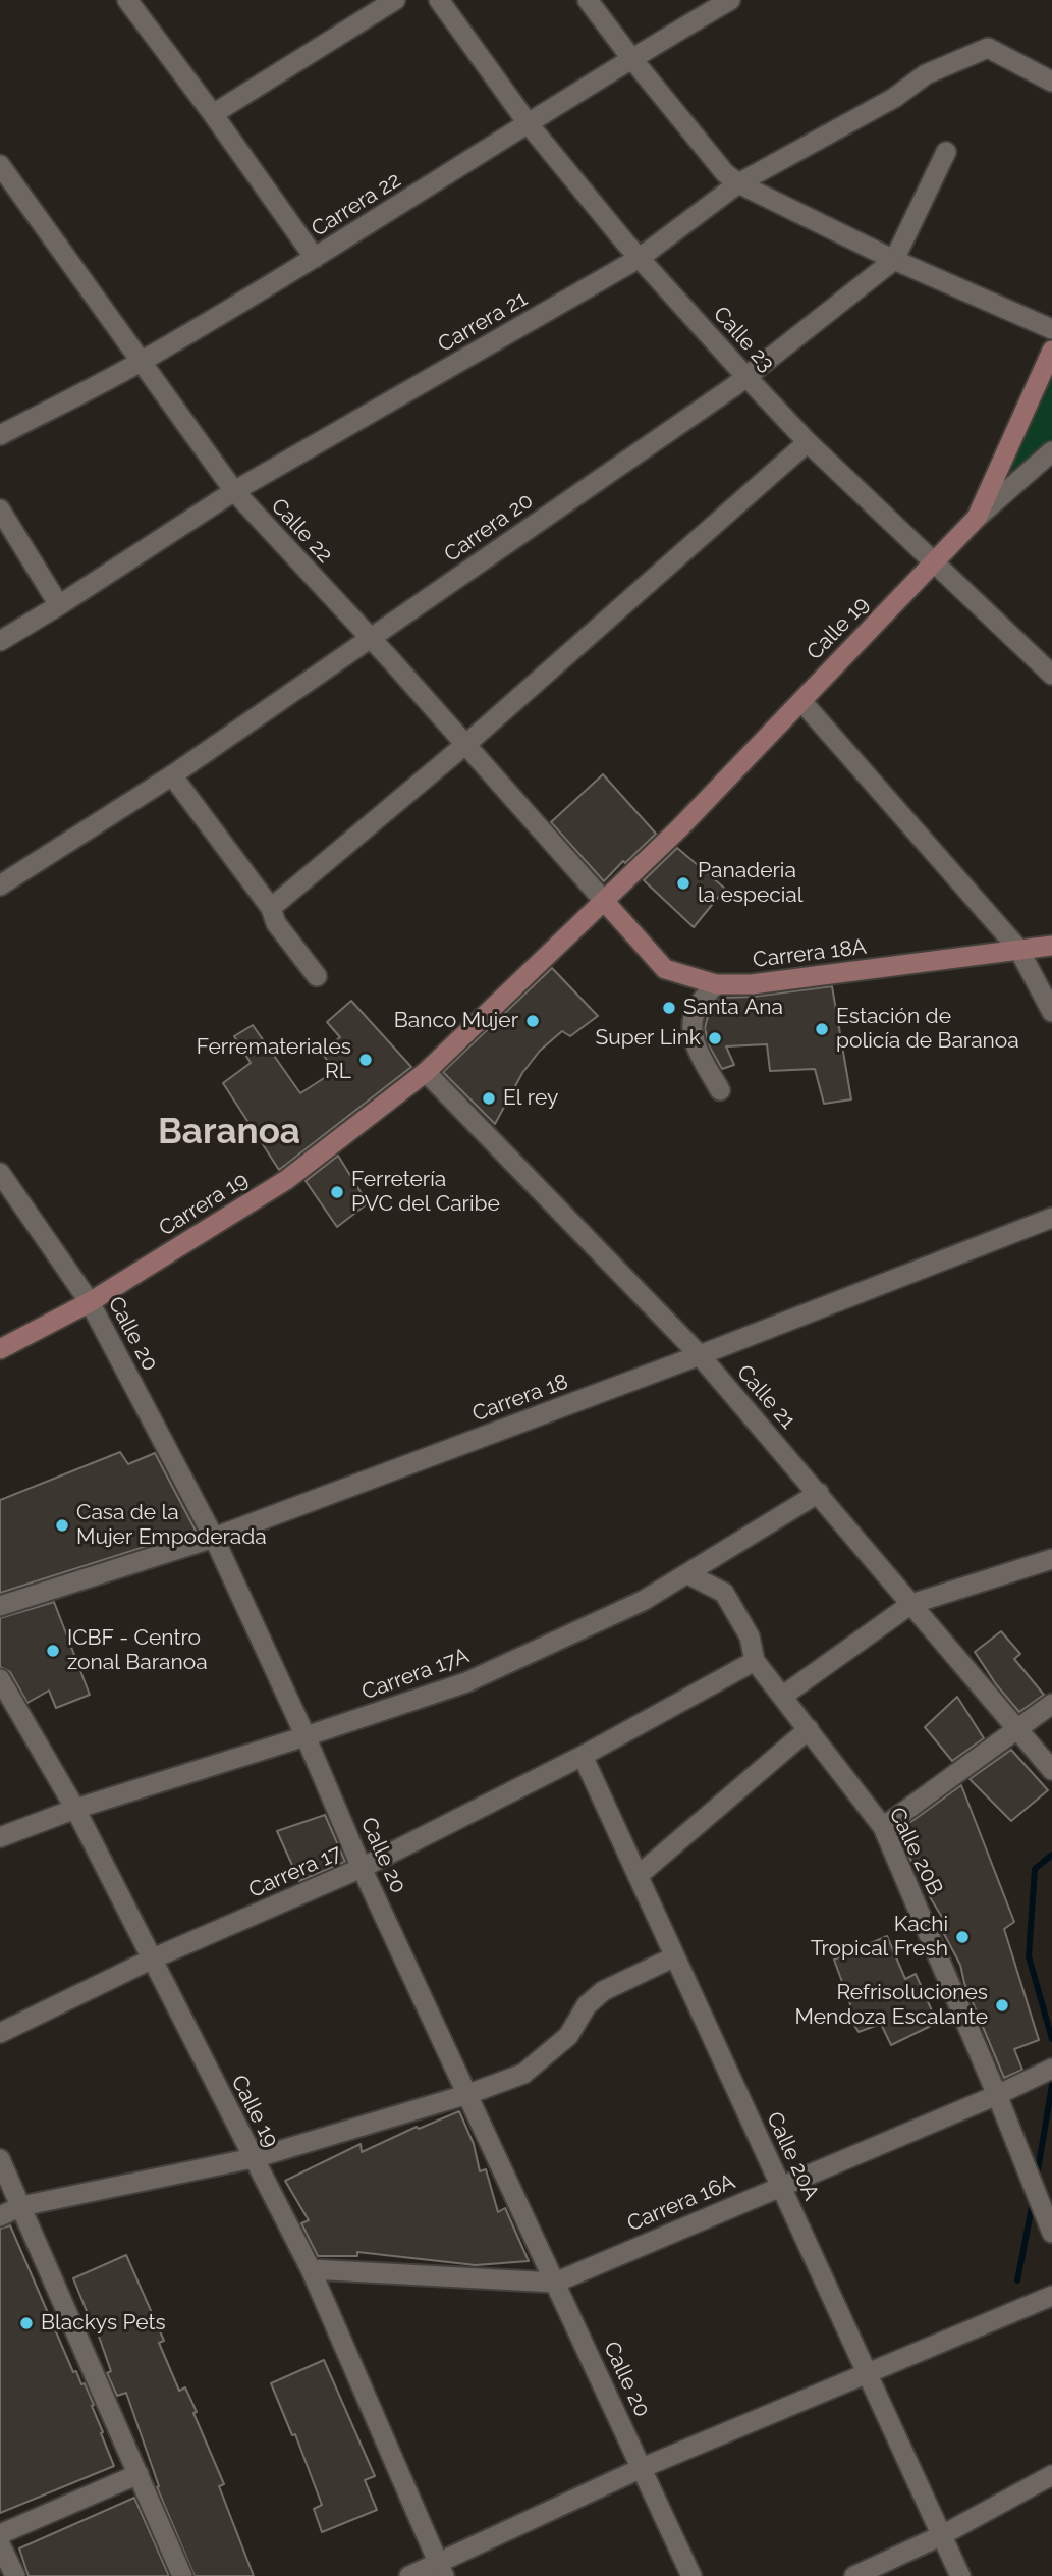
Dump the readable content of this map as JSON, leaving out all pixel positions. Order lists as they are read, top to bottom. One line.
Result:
{"streets":{"main road":["Calle 19","Carrera 18A","Carrera 19"],"street":["Carrera 22","Carrera 21","Calle 23","Carrera 20","Calle 22","Calle 20","Calle 21","Carrera 18","Carrera 17A","Calle 20B","Carrera 17","Calle 20A","Carrera 16A"]},"crossings":[["Carrera 22","Calle 23"],["Carrera 22","Calle 22"],["Carrera 21","Calle 23"],["Carrera 21","Calle 22"],["Calle 23","Carrera 20"],["Calle 23","Calle 19"],["Carrera 20","Calle 22"],["Calle 22","Calle 19"],["Calle 22","Carrera 18A"],["Calle 22","Carrera 19"],["Calle 19","Carrera 18A"],["Calle 19","Carrera 19"],["Calle 19","Carrera 17A"],["Calle 19","Carrera 17"],["Calle 19","Carrera 16A"],["Carrera 18A","Carrera 19"],["Carrera 19","Calle 20"],["Carrera 19","Calle 21"],["Calle 20","Carrera 18"],["Calle 20","Carrera 17A"],["Calle 20","Carrera 17"],["Calle 20","Carrera 16A"],["Calle 21","Carrera 18"],["Calle 21","Carrera 17A"],["Carrera 17A","Calle 20B"],["Calle 20B","Carrera 17"],["Calle 20B","Carrera 16A"],["Carrera 17","Calle 20A"],["Calle 20A","Carrera 16A"]],"districts":["Baranoa"],"places":["Panaderia la especial","Santa Ana","Banco Mujer","Estación de policía de Baranoa","Super Link","Ferremateriales RL","El rey","Ferretería PVC del Caribe","Casa de la Mujer Empoderada","ICBF - Centro zonal Baranoa","Kachi Tropical Fresh","Refrisoluciones Mendoza Escalante","Blackys Pets"]}
